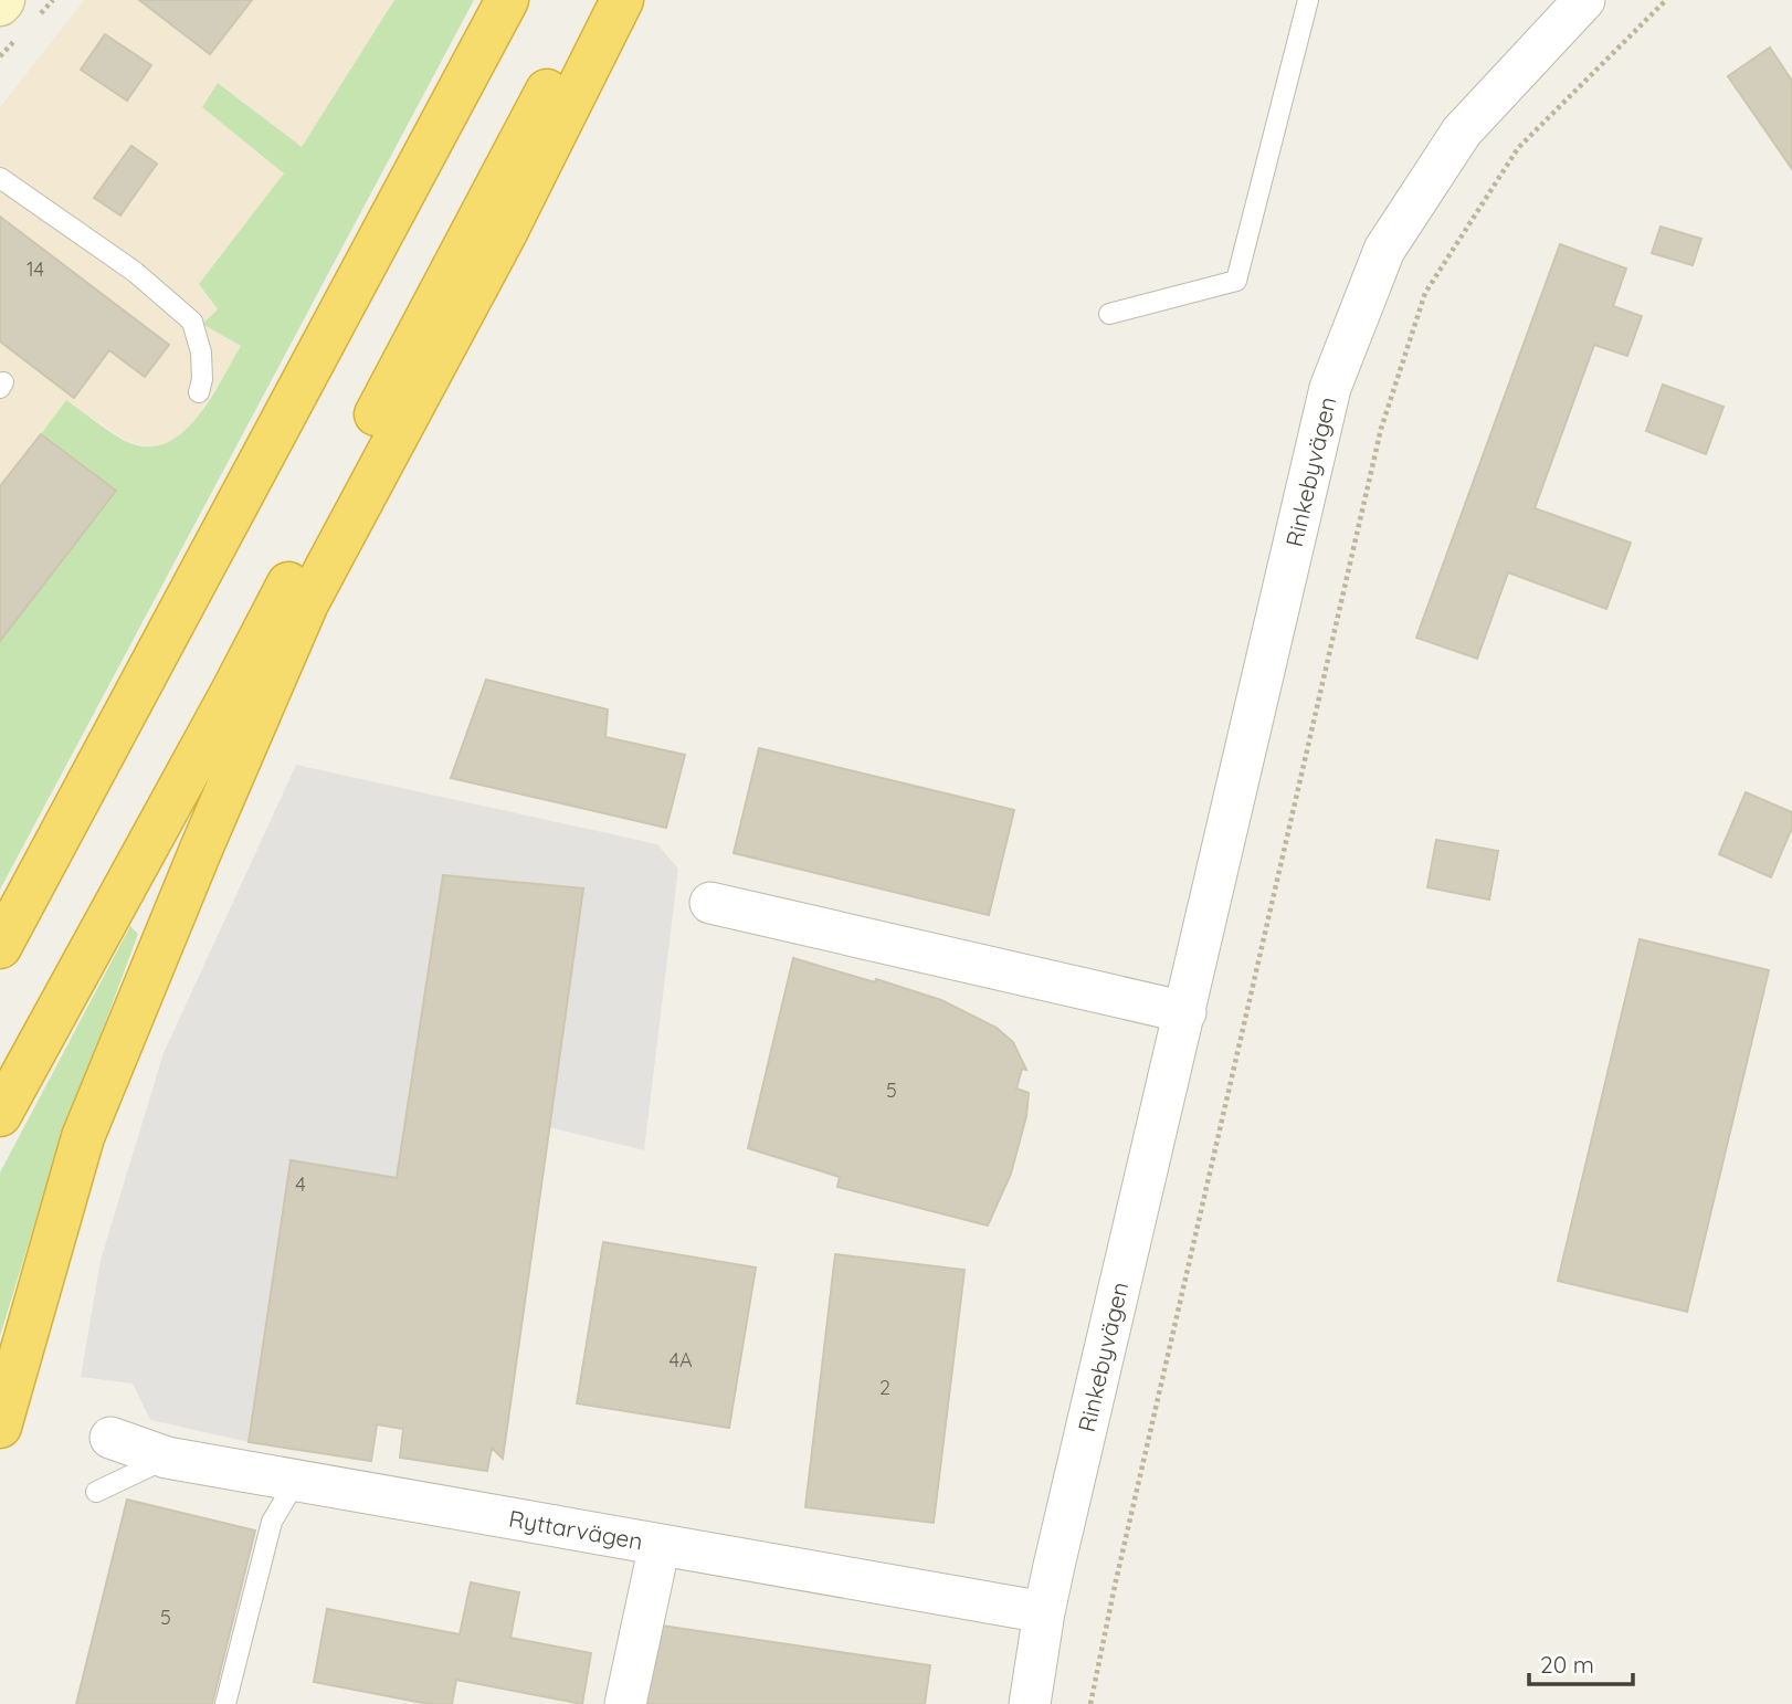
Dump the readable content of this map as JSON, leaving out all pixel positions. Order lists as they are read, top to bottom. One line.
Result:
{"streets":{"street":["Rinkebyvägen","Ryttarvägen"]},"crossings":[["Rinkebyvägen","Ryttarvägen"]],"house_numbers":["14","5","4","4A","2","5"],"scale_bar":"20 m"}
